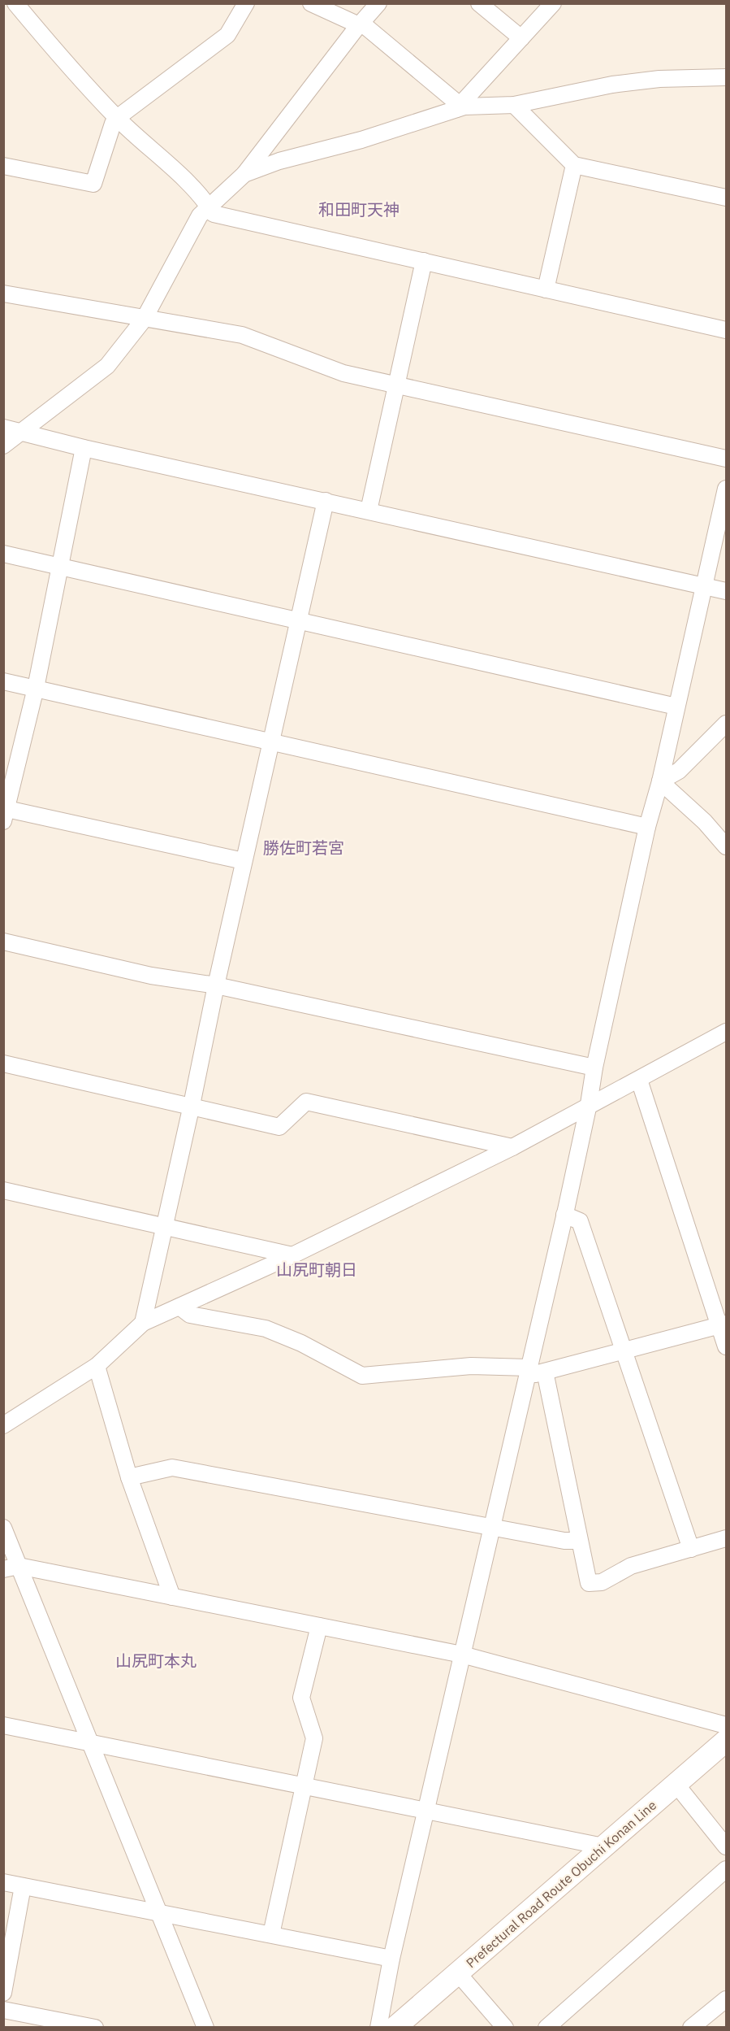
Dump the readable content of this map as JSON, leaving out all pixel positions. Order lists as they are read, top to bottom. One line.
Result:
{"streets":{"main road":["Prefectural Road Route Obuchi Konan Line"]},"districts":["和田町天神","勝佐町若宮","山尻町朝日","山尻町本丸"]}
